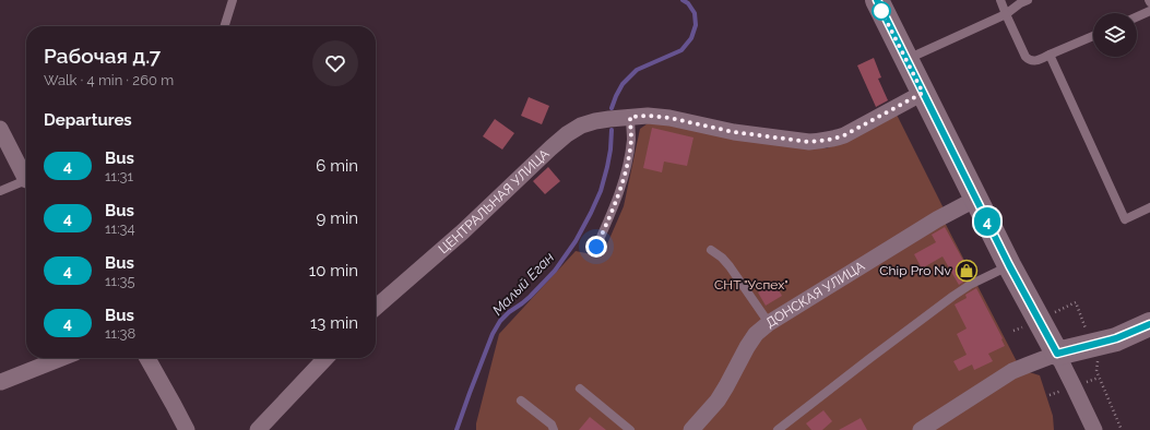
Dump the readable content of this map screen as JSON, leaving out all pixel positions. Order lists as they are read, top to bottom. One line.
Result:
{"streets":{"street":["ЦЕНТРАЛЬНАЯ УЛИЦА","ДОНСКАЯ УЛИЦА"]},"water":["Малый Еган"],"parks":["СНТ \"Успех\""],"places":{"shop":["Chip Pro Nv"]},"lines":["bus line 4"],"page":{"on_map":"4","heading":[["Рабочая д.7","Walk · 4 min · 260 m"],"Departures"],"list":[{"mark":"4","name":"Bus","note":"11:31","value":"6 min"},{"mark":"4","name":"Bus","note":"11:34","value":"9 min"},{"mark":"4","name":"Bus","note":"11:35","value":"10 min"},{"mark":"4","name":"Bus","note":"11:38","value":"13 min"}]}}
